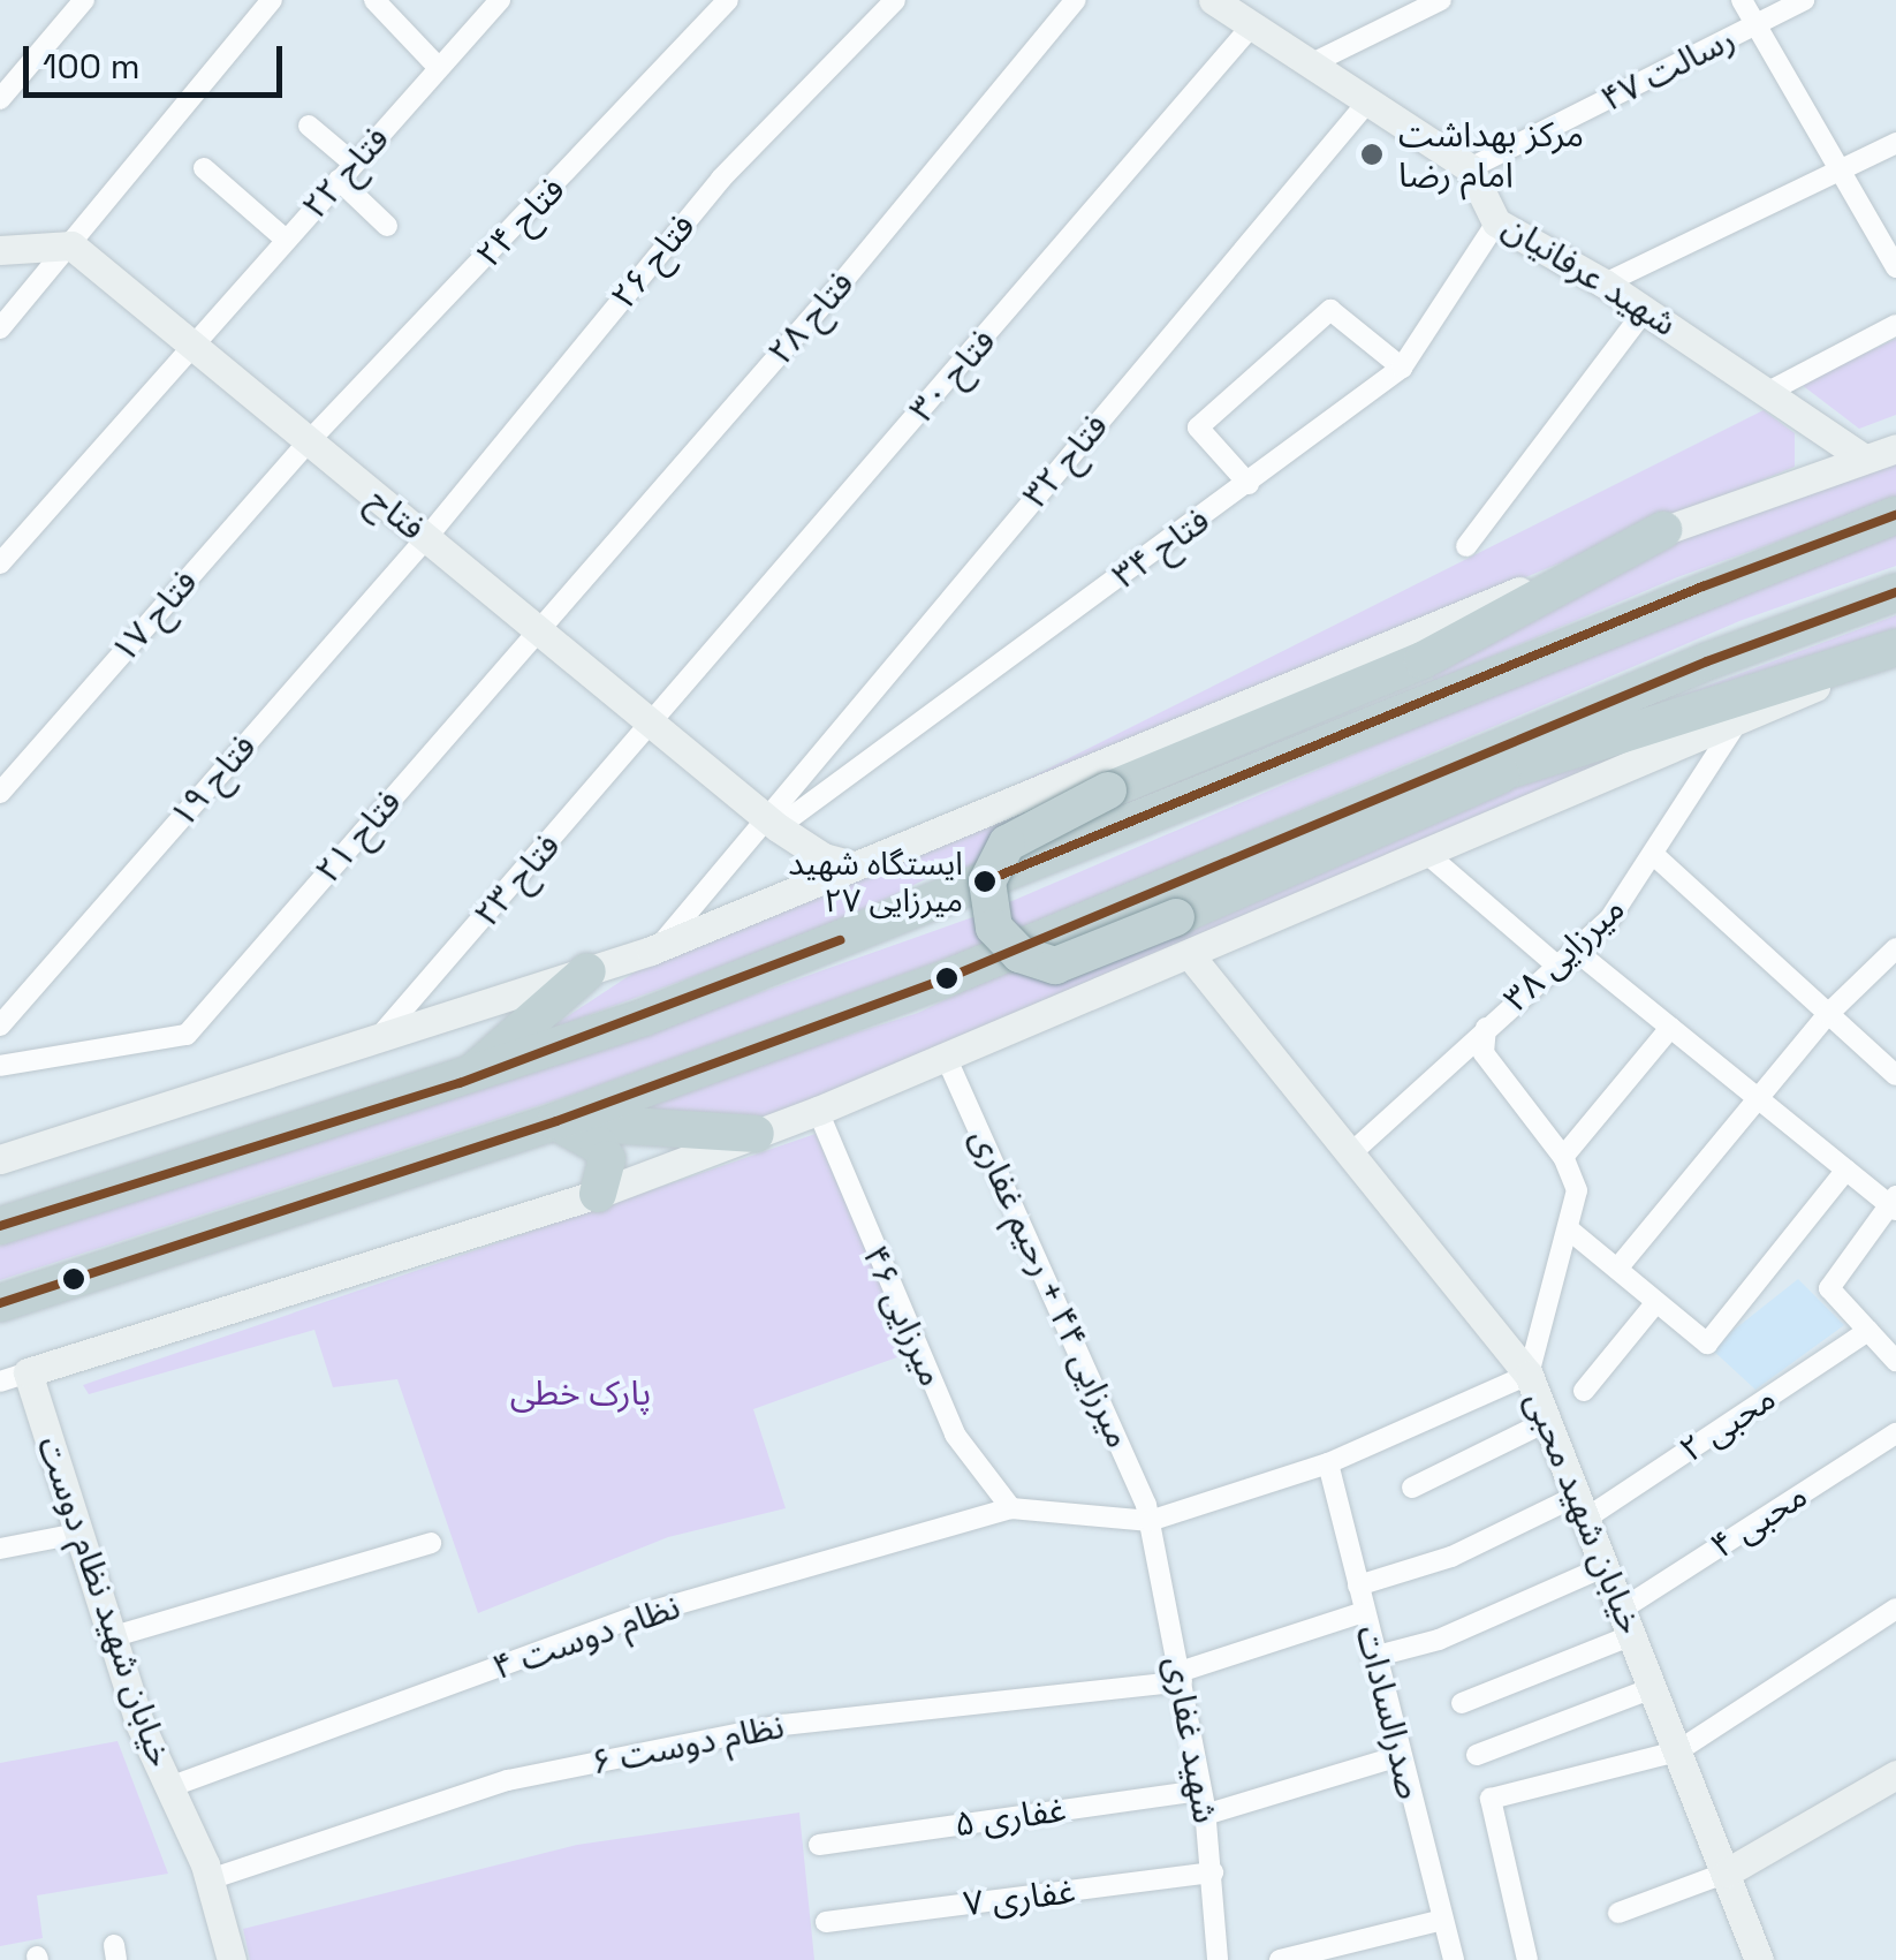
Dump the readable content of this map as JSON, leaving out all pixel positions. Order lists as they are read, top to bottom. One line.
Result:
{"streets":{"street":["رسالت ۴۷","فتاح ۲۲","فتاح ۲۴","فتاح ۲۶","شهید عرفانیان","فتاح ۲۸","فتاح ۳۰","فتاح ۳۲","فتاح","فتاح ۳۴","فتاح ۱۷","فتاح ۱۹","فتاح ۲۱","فتاح ۲۳","میرزایی ۳۸","میرزایی ۴۴ + رحیم غفاری","میرزایی ۴۶","محبی ۲","خیابان شهید محبی","محبی ۴","خیابان شهید نظام دوست","نظام دوست ۴","صدرالسادات","شهید غفاری","نظام دوست ۶","غفاری ۵","غفاری ۷"]},"crossings":[["رسالت ۴۷","شهید عرفانیان"],["فتاح ۲۲","فتاح"],["فتاح ۲۴","فتاح"],["فتاح ۲۴","فتاح ۱۷"],["فتاح ۲۶","فتاح"],["فتاح ۲۶","فتاح ۱۹"],["شهید عرفانیان","فتاح ۳۴"],["فتاح ۲۸","فتاح"],["فتاح ۲۸","فتاح ۲۱"],["فتاح ۳۰","فتاح"],["فتاح ۳۰","فتاح ۲۳"],["فتاح ۳۲","فتاح"],["فتاح ۳۲","فتاح ۳۴"],["فتاح","فتاح ۳۴"],["فتاح","فتاح ۱۷"],["فتاح","فتاح ۱۹"],["فتاح","فتاح ۲۱"],["فتاح","فتاح ۲۳"],["میرزایی ۳۸","خیابان شهید محبی"],["میرزایی ۴۴ + رحیم غفاری","شهید غفاری"],["میرزایی ۴۶","نظام دوست ۴"],["محبی ۲","خیابان شهید محبی"],["محبی ۲","صدرالسادات"],["خیابان شهید محبی","محبی ۴"],["خیابان شهید نظام دوست","نظام دوست ۴"],["خیابان شهید نظام دوست","نظام دوست ۶"],["صدرالسادات","نظام دوست ۶"],["شهید غفاری","نظام دوست ۶"],["شهید غفاری","غفاری ۵"],["شهید غفاری","غفاری ۷"]],"parks":["پارک خطی"],"places":["مرکز بهداشت امام رضا","ایستگاه شهید میرزایی ۲۷"],"scale_bar":"100 m"}
